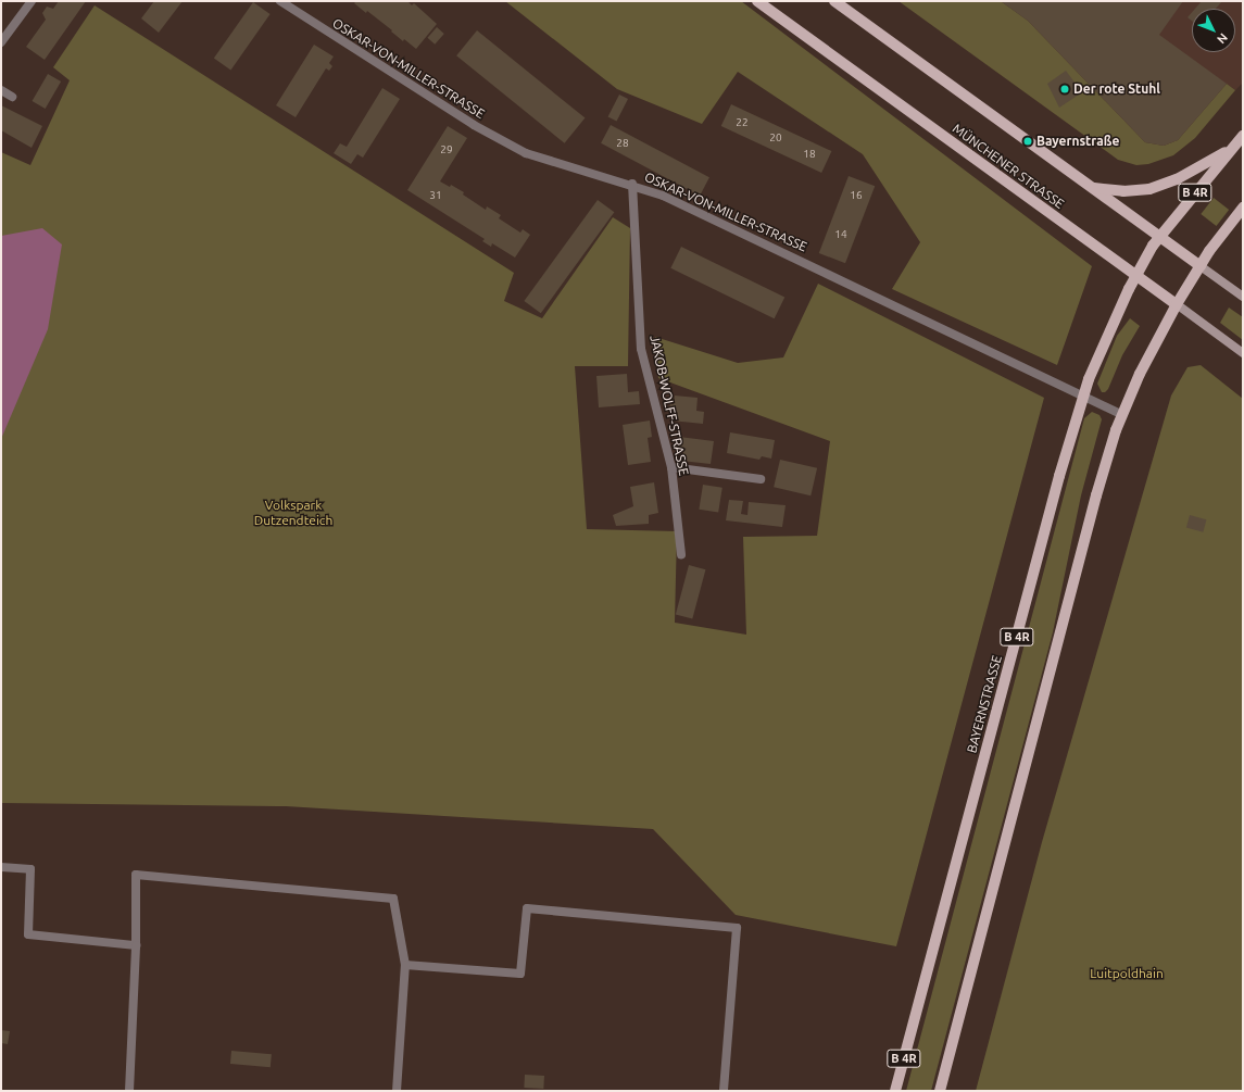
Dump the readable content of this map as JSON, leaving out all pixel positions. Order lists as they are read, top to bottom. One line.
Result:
{"streets":{"main road":["MÜNCHENER STRASSE","B 4R","BAYERNSTRASSE"],"street":["OSKAR-VON-MILLER-STRASSE","JAKOB-WOLFF-STRASSE"]},"crossings":[["OSKAR-VON-MILLER-STRASSE","JAKOB-WOLFF-STRASSE"],["OSKAR-VON-MILLER-STRASSE","BAYERNSTRASSE"],["MÜNCHENER STRASSE","BAYERNSTRASSE"],["B 4R","BAYERNSTRASSE"]],"parks":["Volkspark Dutzendteich","Luitpoldhain"],"places":["Der rote Stuhl","Bayernstraße"],"house_numbers":["22","20","28","29","18","31","16","14"],"north":"bottom right"}
